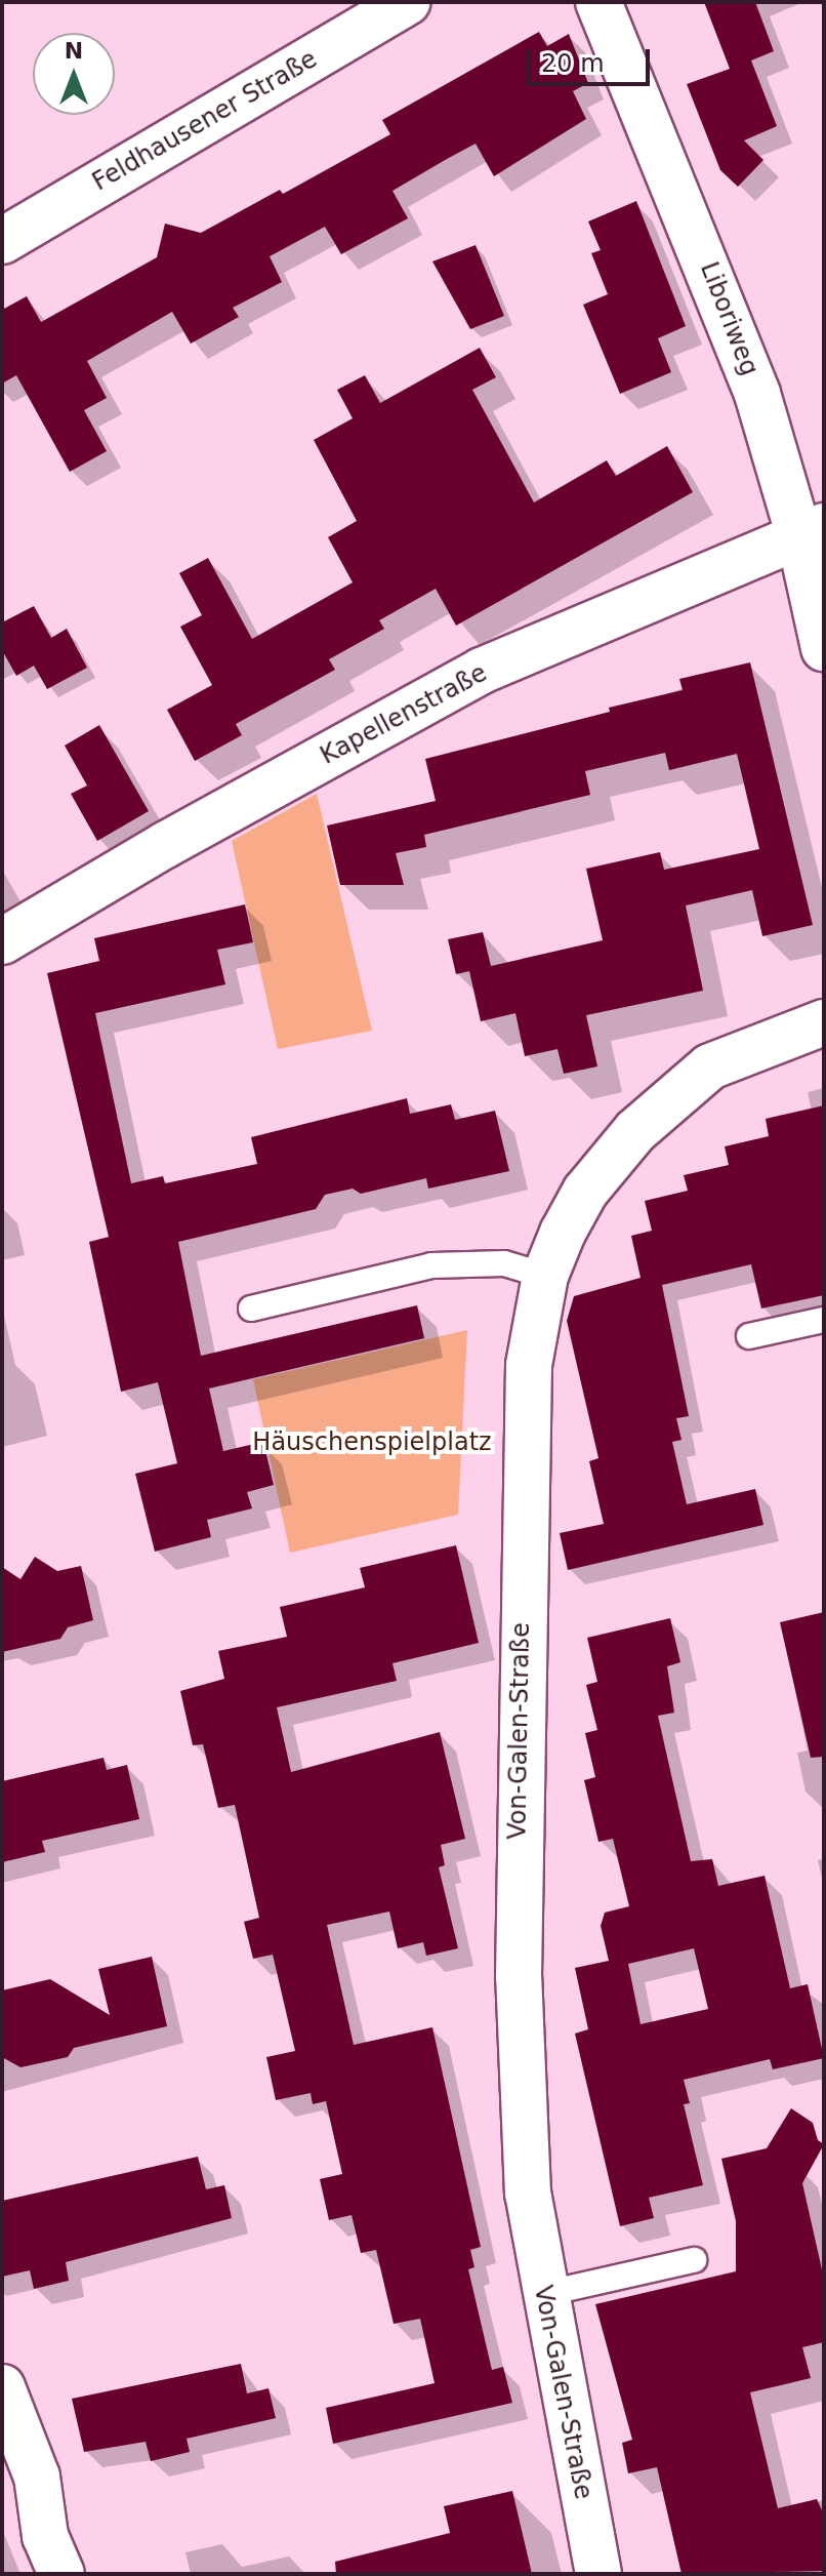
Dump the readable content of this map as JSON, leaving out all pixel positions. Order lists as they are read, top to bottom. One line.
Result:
{"streets":{"street":["Feldhausener Straße","Liboriweg","Kapellenstraße","Von-Galen-Straße"]},"crossings":[["Liboriweg","Kapellenstraße"]],"parks":["Häuschenspielplatz"],"scale_bar":"20 m","north":"top"}
